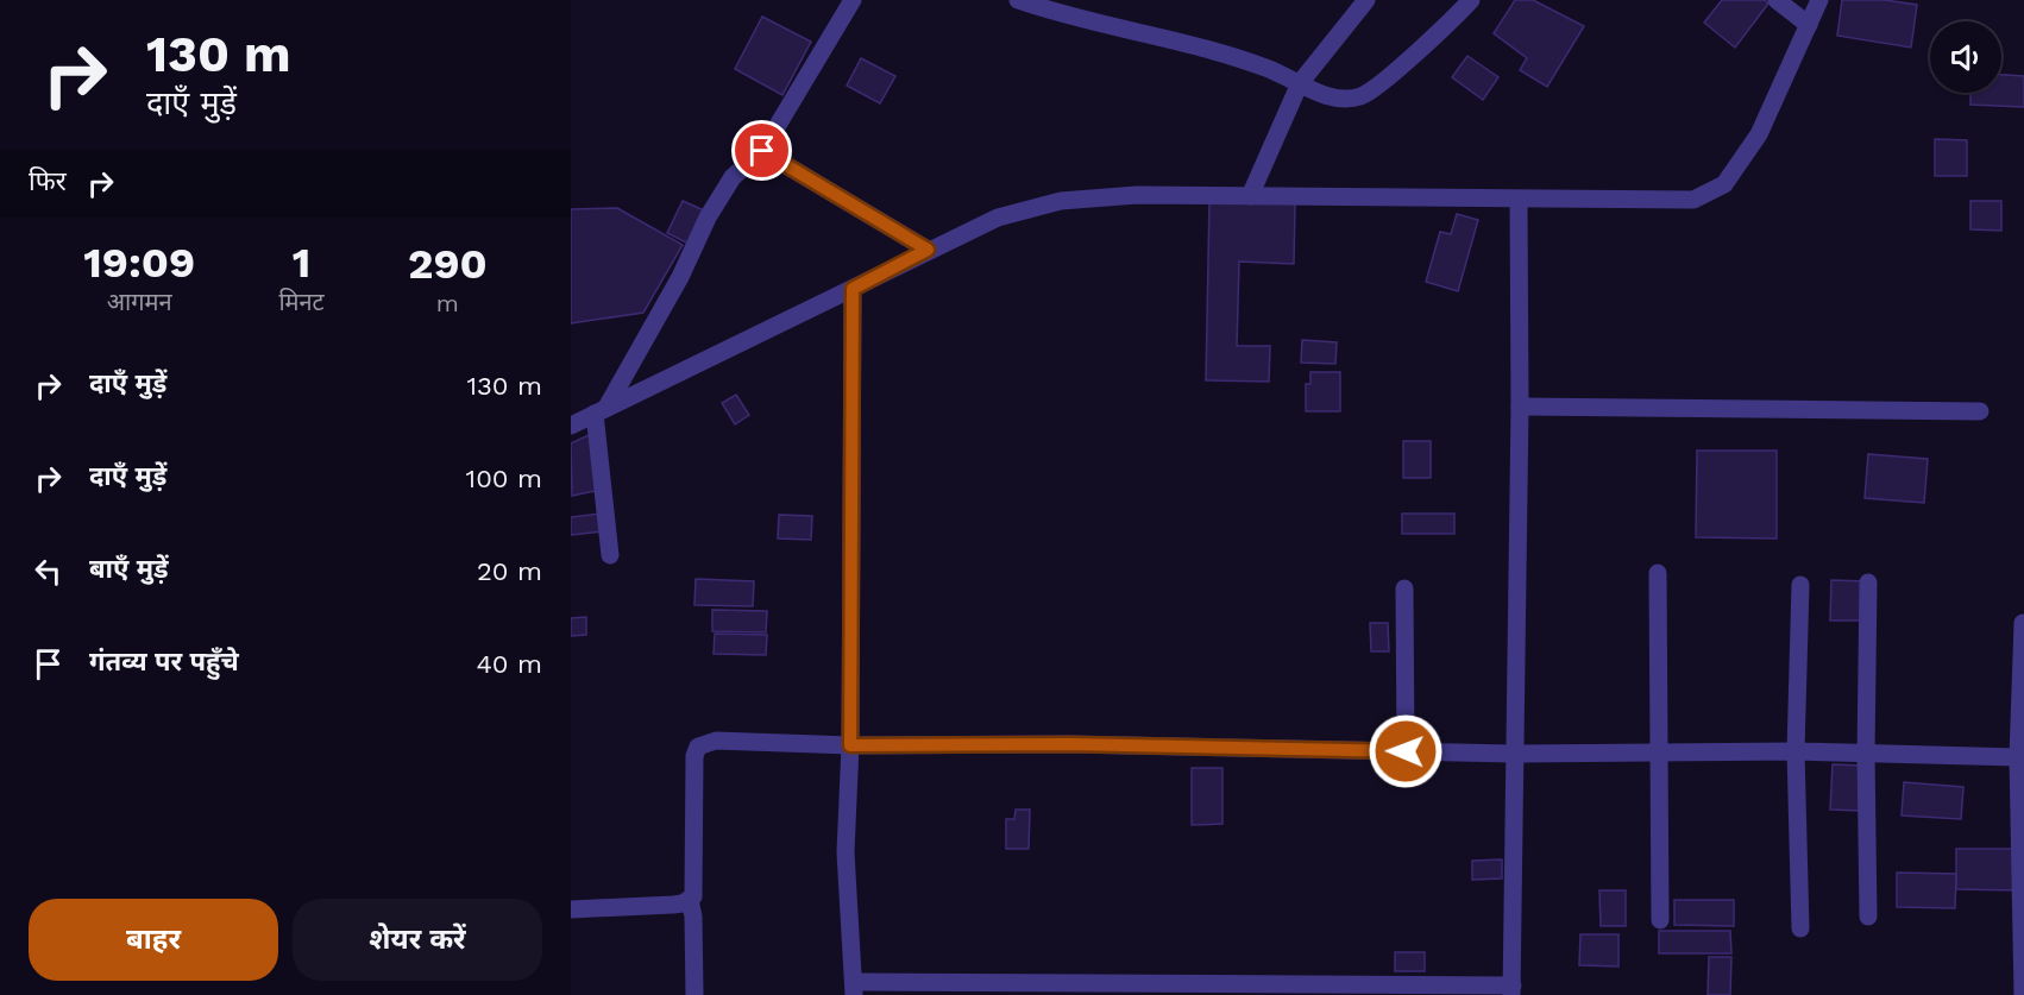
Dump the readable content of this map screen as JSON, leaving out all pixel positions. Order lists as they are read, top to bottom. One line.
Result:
{"page":{"turn":["130 m","दाएँ मुड़ें"],"then":"फिर","eta":["19:09","आगमन","1","मिनट","290","m"],"list":[{"name":"दाएँ मुड़ें","value":"130 m"},{"name":"दाएँ मुड़ें","value":"100 m"},{"name":"बाएँ मुड़ें","value":"20 m"},{"name":"गंतव्य पर पहुँचे","value":"40 m"}],"buttons":["बाहर","शेयर करें"]}}
